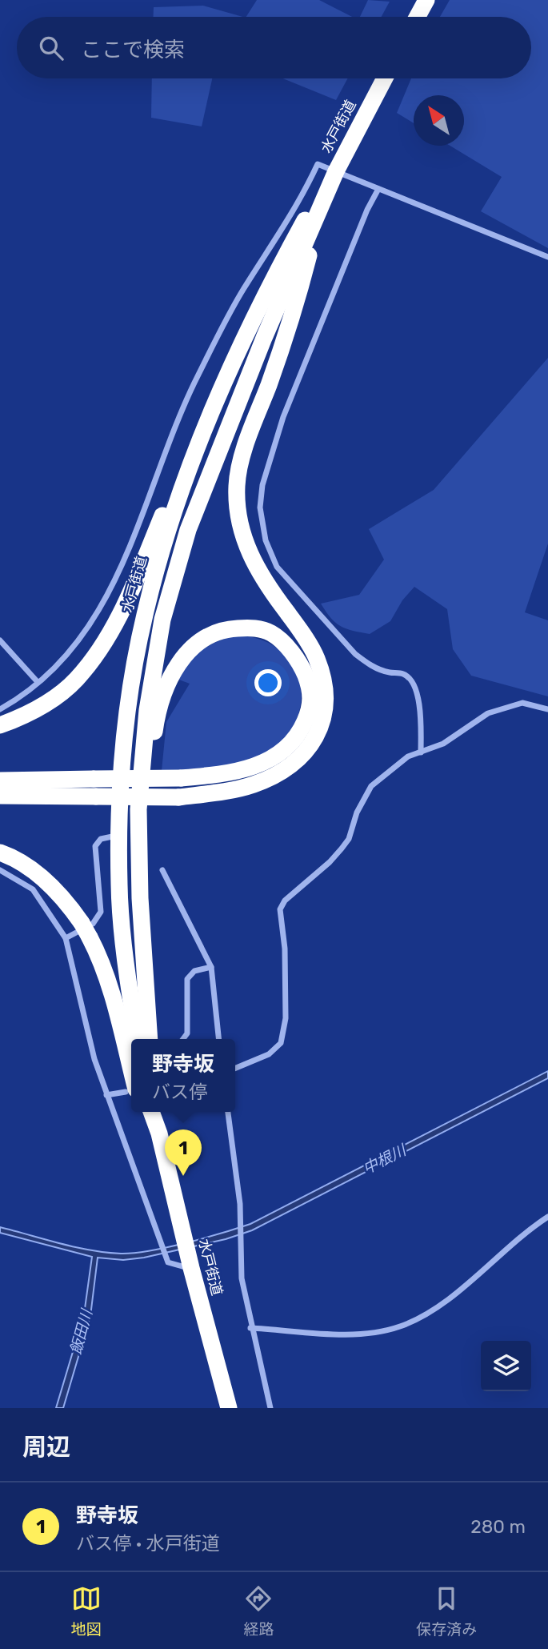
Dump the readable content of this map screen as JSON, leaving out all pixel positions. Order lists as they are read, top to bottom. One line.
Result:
{"streets":{"highway":["水戸街道"]},"water":["中根川","飯田川"],"north":"top left","page":{"search":"ここで検索","popup":["野寺坂","バス停"],"pins":"1","heading":"周辺","list":[{"mark":"1","name":"野寺坂","note":"バス停 · 水戸街道","value":"280 m"}],"nav":["地図","経路","保存済み"]}}
